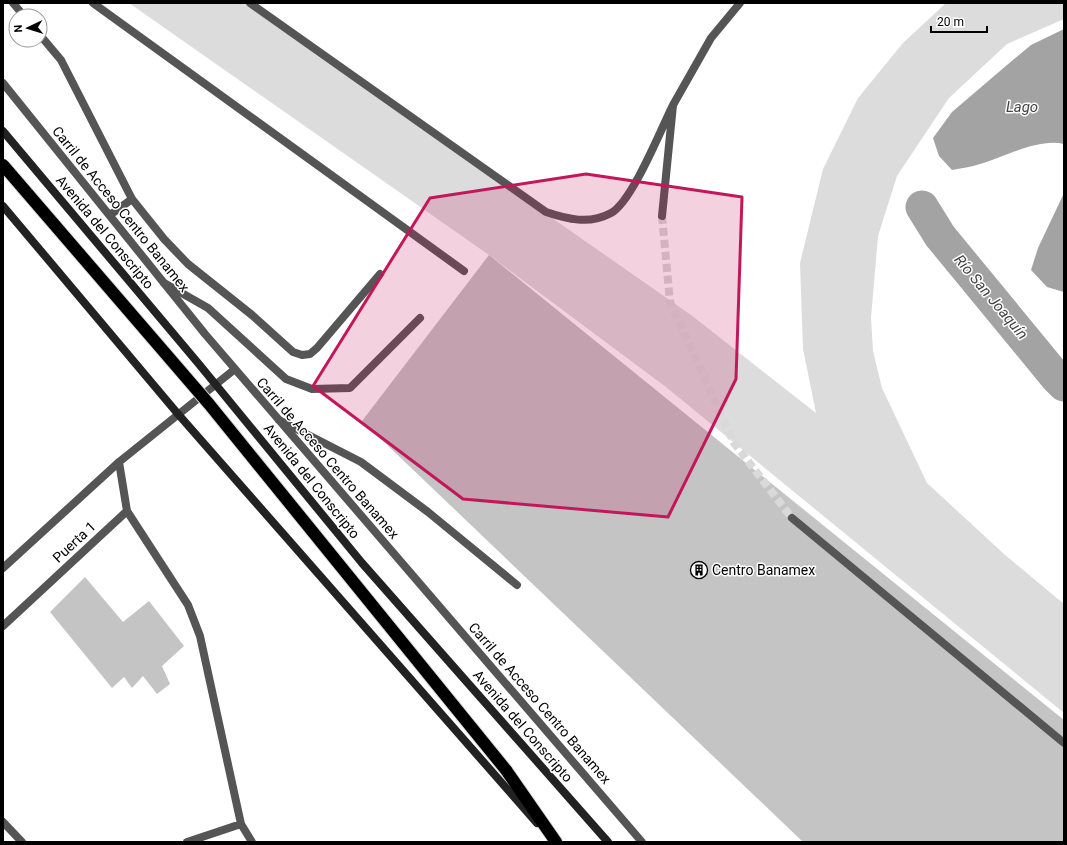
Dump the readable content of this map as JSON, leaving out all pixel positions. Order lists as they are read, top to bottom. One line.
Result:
{"streets":{"main road":["Avenida del Conscripto"],"street":["Carril de Acceso Centro Banamex","Puerta 1"]},"crossings":[["Carril de Acceso Centro Banamex","Puerta 1"],["Avenida del Conscripto","Puerta 1"]],"water":["Lago","Río San Joaquín"],"places":{"building":["Centro Banamex"]},"scale_bar":"20 m","north":"left"}
